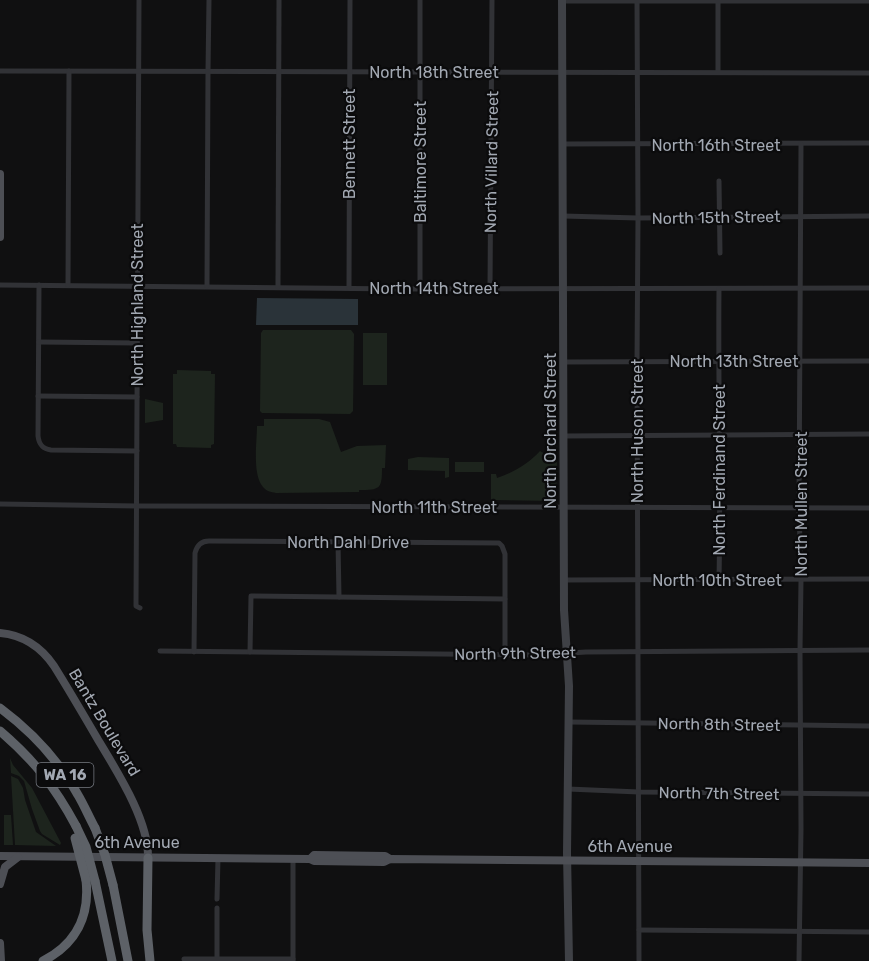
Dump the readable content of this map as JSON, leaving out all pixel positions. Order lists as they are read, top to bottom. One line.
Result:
{"streets":{"highway":["WA 16"],"main road":["Bantz Boulevard","6th Avenue"],"street":["North 18th Street","Bennett Street","North 16th Street","Baltimore Street","North Villard Street","North 15th Street","North 14th Street","North Highland Street","North 13th Street","North Orchard Street","North Huson Street","North Ferdinand Street","North Mullen Street","North 11th Street","North Dahl Drive","North 10th Street","North 9th Street","North 8th Street","North 7th Street"]},"crossings":[["North 18th Street","Bennett Street"],["North 18th Street","Baltimore Street"],["North 18th Street","North Villard Street"],["North 18th Street","North Highland Street"],["North 18th Street","North Orchard Street"],["North 18th Street","North Huson Street"],["Bennett Street","North 14th Street"],["North 16th Street","North Orchard Street"],["North 16th Street","North Huson Street"],["North 16th Street","North Mullen Street"],["Baltimore Street","North 14th Street"],["North Villard Street","North 14th Street"],["North 15th Street","North Orchard Street"],["North 15th Street","North Huson Street"],["North 15th Street","North Mullen Street"],["North 14th Street","North Highland Street"],["North 14th Street","North Orchard Street"],["North 14th Street","North Huson Street"],["North 14th Street","North Ferdinand Street"],["North 14th Street","North Mullen Street"],["North Highland Street","North 11th Street"],["North 13th Street","North Orchard Street"],["North 13th Street","North Huson Street"],["North 13th Street","North Ferdinand Street"],["North 13th Street","North Mullen Street"],["North Orchard Street","North 11th Street"],["North Orchard Street","North 10th Street"],["North Orchard Street","North 9th Street"],["North Orchard Street","North 8th Street"],["North Orchard Street","North 7th Street"],["North Orchard Street","6th Avenue"],["North Huson Street","North 11th Street"],["North Huson Street","North 10th Street"],["North Huson Street","North 9th Street"],["North Huson Street","North 8th Street"],["North Huson Street","North 7th Street"],["North Huson Street","6th Avenue"],["North Ferdinand Street","North 11th Street"],["North Ferdinand Street","North 10th Street"],["North Mullen Street","North 11th Street"],["North Mullen Street","North 10th Street"],["North Mullen Street","North 9th Street"],["North Mullen Street","North 8th Street"],["North Mullen Street","North 7th Street"],["North Mullen Street","6th Avenue"],["North Dahl Drive","North 9th Street"],["Bantz Boulevard","6th Avenue"]]}
